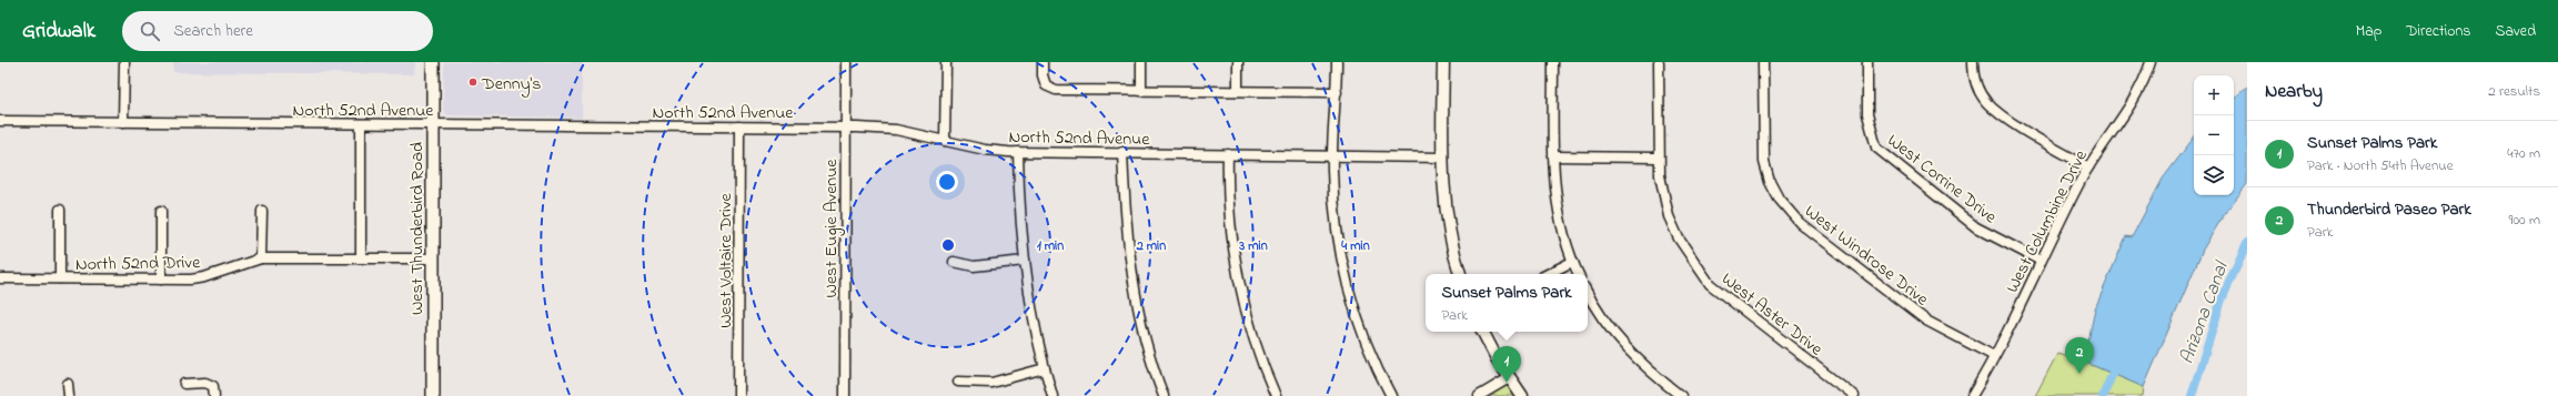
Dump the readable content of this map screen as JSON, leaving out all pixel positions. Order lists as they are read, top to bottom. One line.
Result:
{"streets":{"main road":["West Thunderbird Road"],"street":["North 52nd Avenue","West Corrine Drive","West Columbine Drive","West Eugie Avenue","West Windrose Drive","West Voltaire Drive","North 52nd Drive","West Aster Drive"]},"crossings":[["North 52nd Avenue","West Thunderbird Road"],["North 52nd Avenue","West Eugie Avenue"],["North 52nd Avenue","West Voltaire Drive"],["West Corrine Drive","West Columbine Drive"],["West Columbine Drive","West Windrose Drive"],["West Thunderbird Road","North 52nd Drive"]],"water":["Arizona Canal"],"places":["Denny's"],"page":{"header":"Gridwalk","search":"Search here","nav":["Map","Directions","Saved"],"heading":["Nearby","2 results"],"map_buttons":["+","−"],"list":[{"mark":"1","name":"Sunset Palms Park","note":"Park · North 54th Avenue","value":"470 m"},{"mark":"2","name":"Thunderbird Paseo Park","note":"Park","value":"900 m"}],"popup":["Sunset Palms Park","Park"],"pins":["2","1"]},"rings":["1 min","2 min","3 min","4 min"]}
